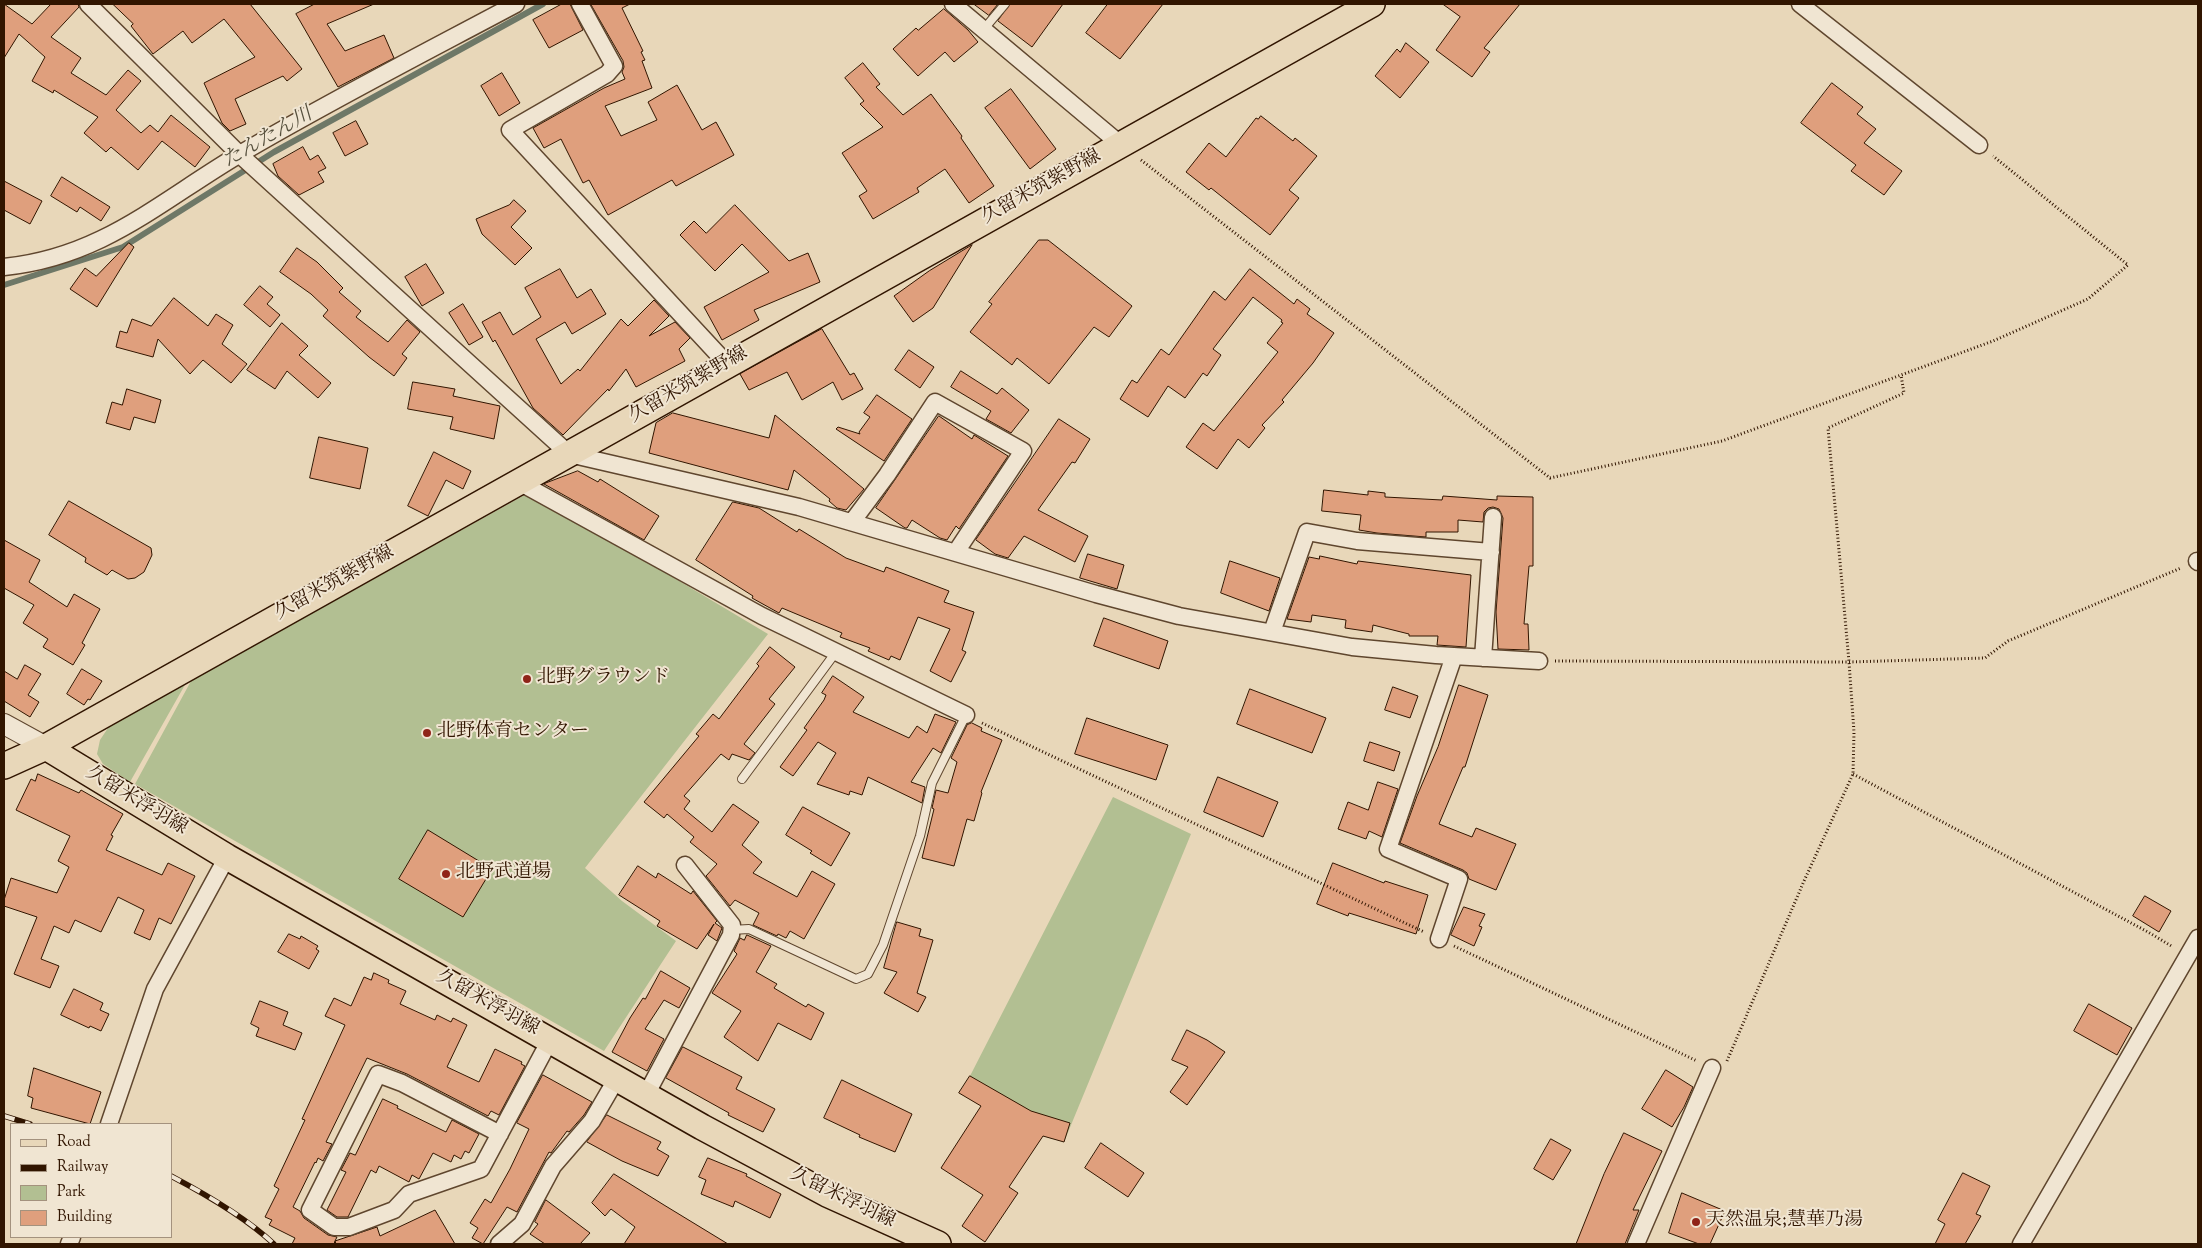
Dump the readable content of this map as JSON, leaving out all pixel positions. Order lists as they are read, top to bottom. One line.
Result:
{"streets":{"main road":["久留米筑紫野線","久留米浮羽線"]},"crossings":[["久留米筑紫野線","久留米浮羽線"]],"water":["たんたん川"],"places":["北野グラウンド","北野体育センター","北野武道場","天然温泉;慧華乃湯"],"legend":["Road","Railway","Park","Building"]}
